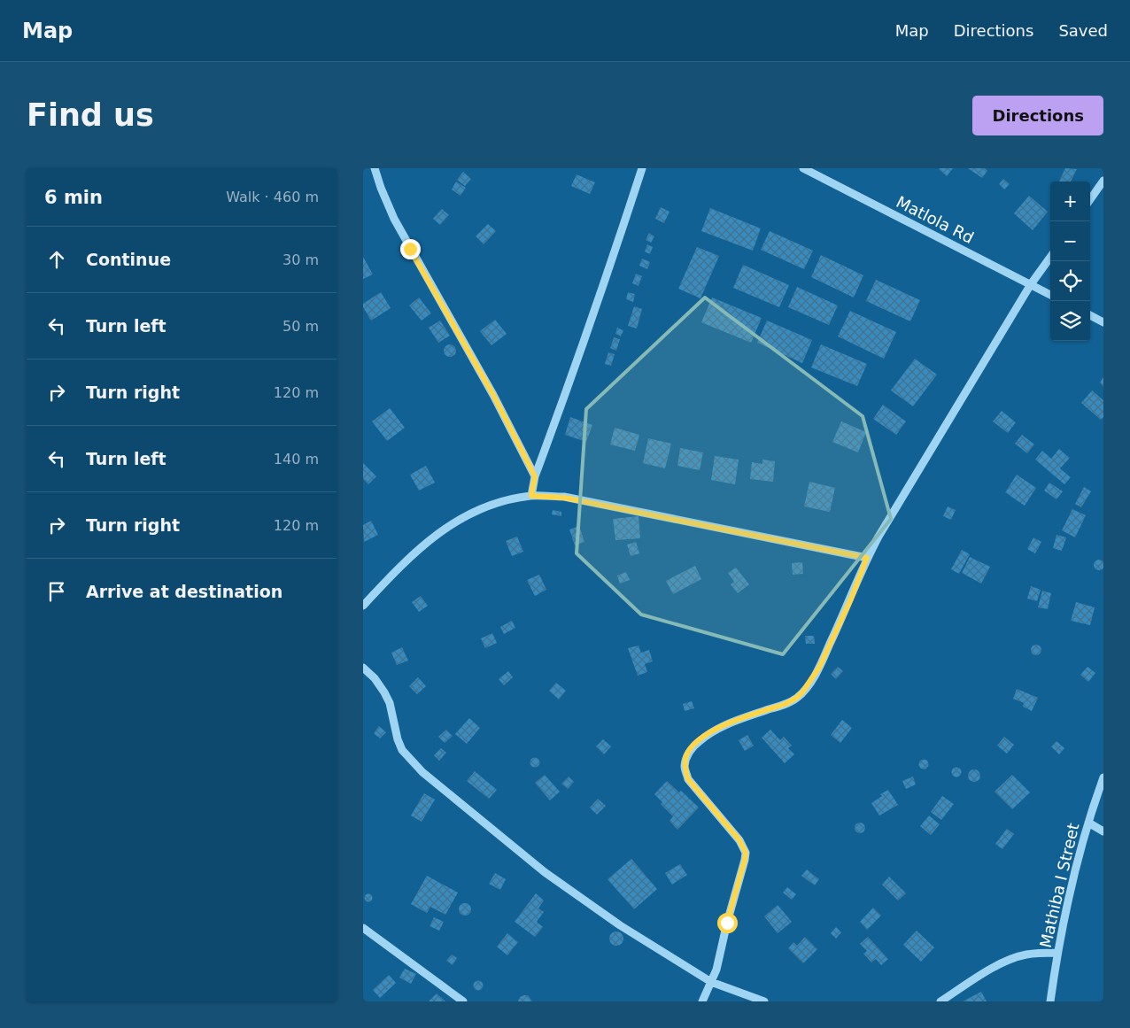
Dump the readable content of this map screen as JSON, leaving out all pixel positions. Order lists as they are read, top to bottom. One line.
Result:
{"streets":{"street":["Matlola Rd","Mathiba I Street"]},"page":{"header":"Map","nav":["Map","Directions","Saved"],"buttons":"Directions","title":"Find us","heading":["6 min","Walk · 460 m"],"map_buttons":["+","−"],"list":[["Continue","30 m"],["Turn left","50 m"],["Turn right","120 m"],["Turn left","140 m"],["Turn right","120 m"],"Arrive at destination"]}}
